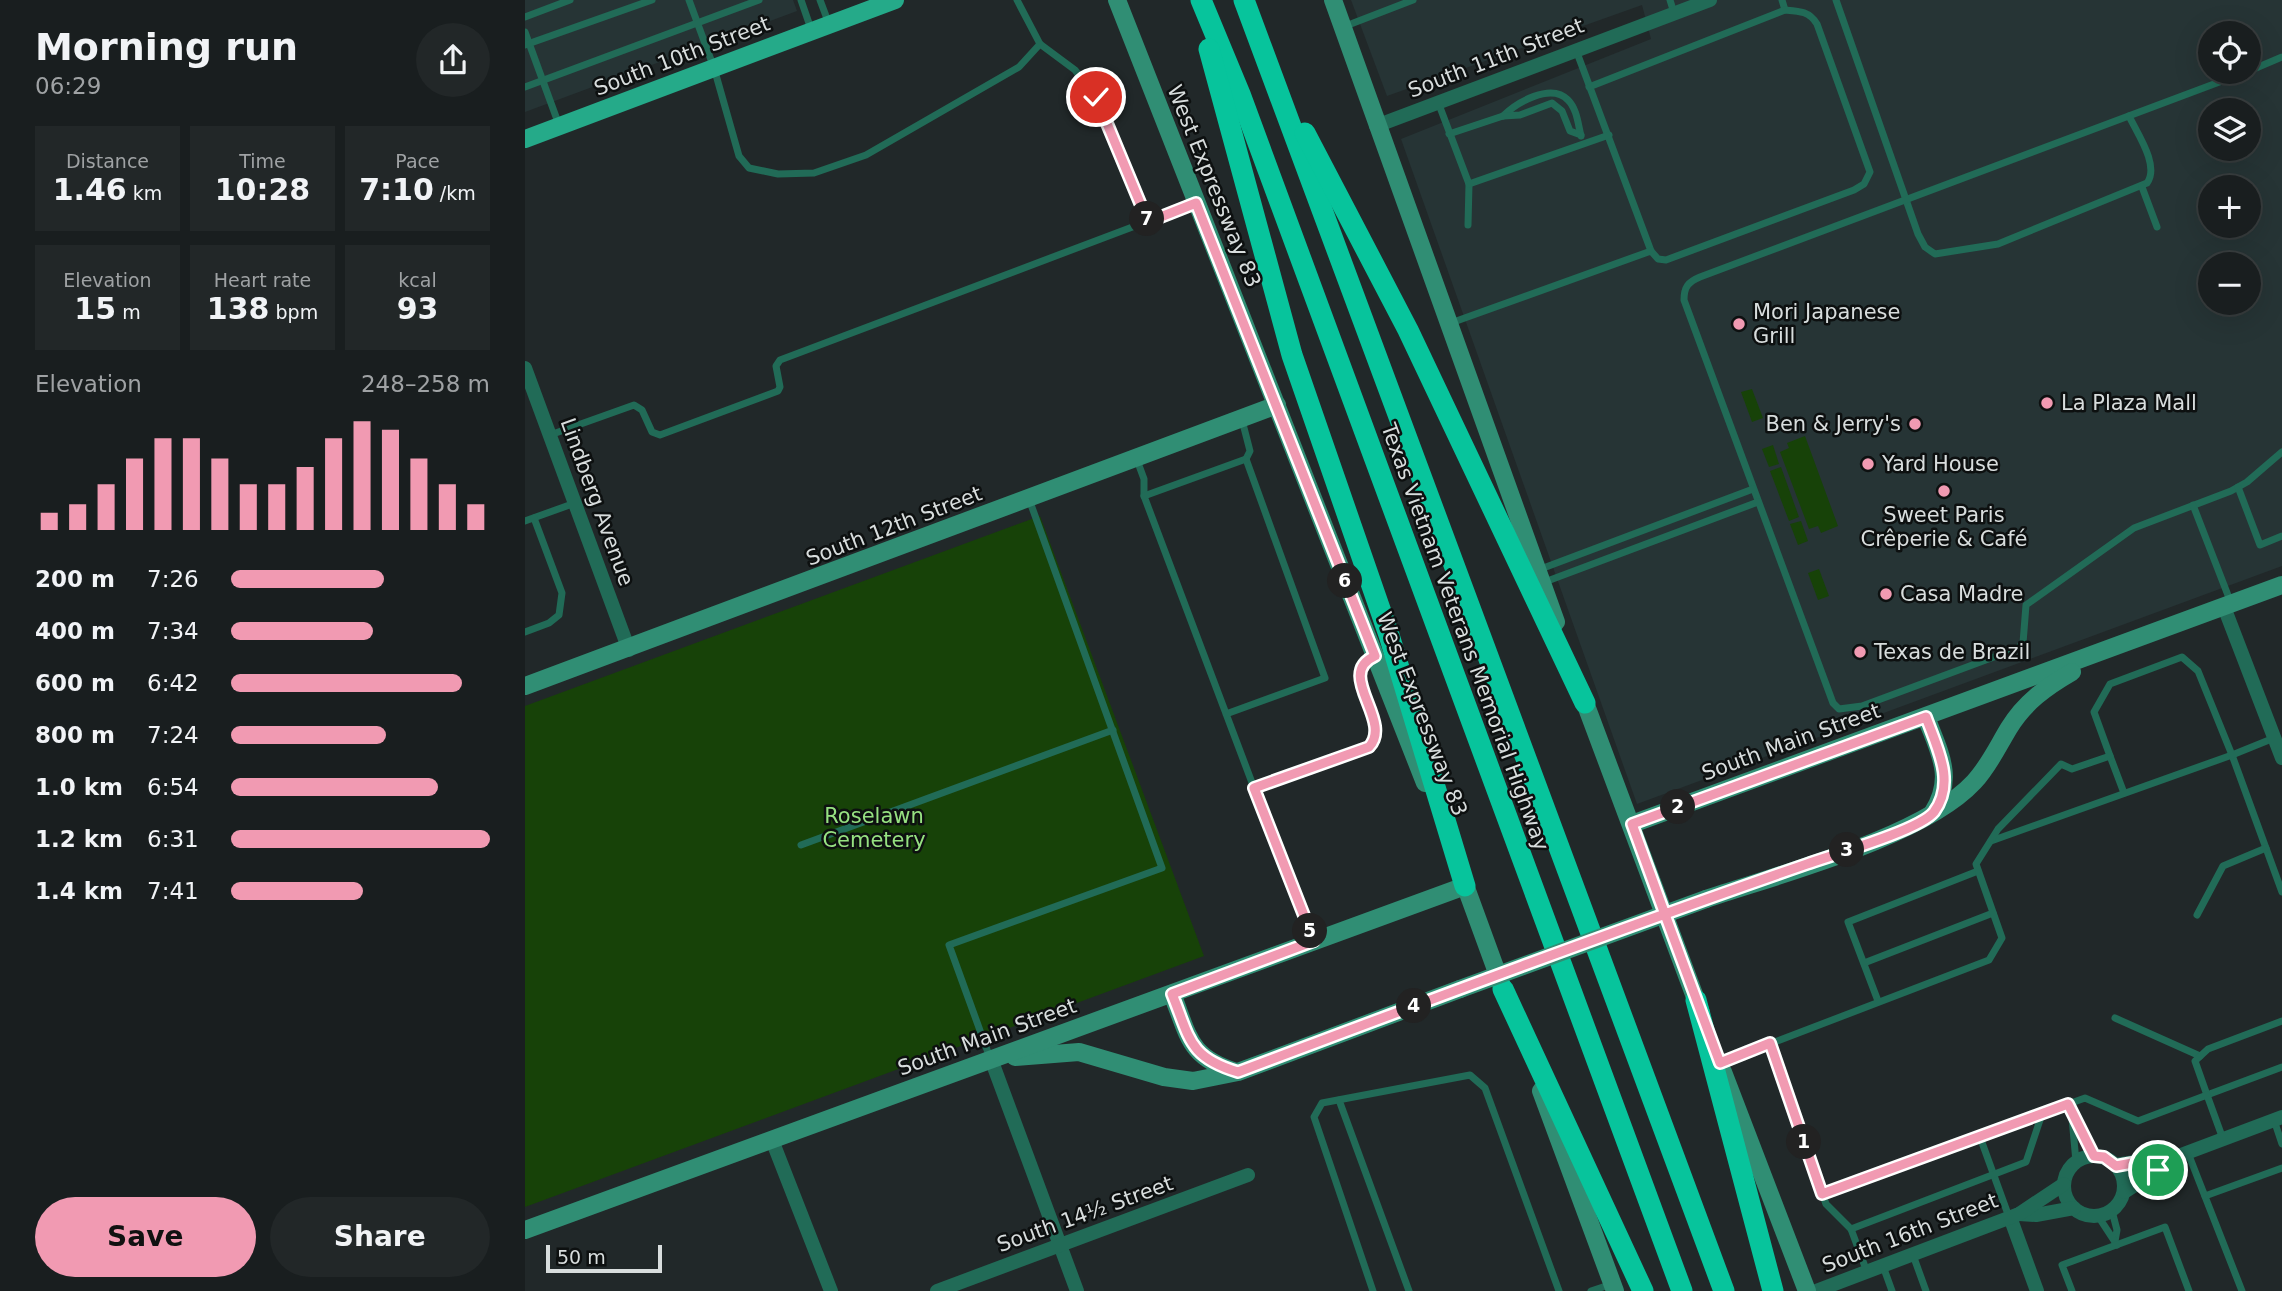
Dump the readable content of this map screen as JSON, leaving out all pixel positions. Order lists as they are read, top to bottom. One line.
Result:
{"streets":{"highway":["Texas Vietnam Veterans Memorial Highway"],"main road":["South 10th Street"],"street":["South 11th Street","West Expressway 83","Lindberg Avenue","South 12th Street","South Main Street","South 14½ Street","South 16th Street"]},"crossings":[["West Expressway 83","South 12th Street"],["West Expressway 83","South Main Street"],["Lindberg Avenue","South 12th Street"]],"parks":["Roselawn Cemetery"],"places":["Mori Japanese Grill","La Plaza Mall","Ben & Jerry's","Yard House","Sweet Paris Crêperie & Café","Casa Madre","Texas de Brazil"],"scale_bar":"50 m","page":{"heading":["Morning run","06:29"],"map_buttons":["+","−"],"stats":[["Distance","1.46 km"],["Time","10:28"],["Pace","7:10 /km"],["Elevation","15 m"],["Heart rate","138 bpm"],["kcal","93"]],"pins":["7","6","2","3","5","4","1"],"chart":["Elevation","248–258 m"],"list":[{"name":"200 m","note":"7:26"},{"name":"400 m","note":"7:34"},{"name":"600 m","note":"6:42"},{"name":"800 m","note":"7:24"},{"name":"1.0 km","note":"6:54"},{"name":"1.2 km","note":"6:31"},{"name":"1.4 km","note":"7:41"}],"buttons":["Save","Share"],"scale":"50 m"}}
